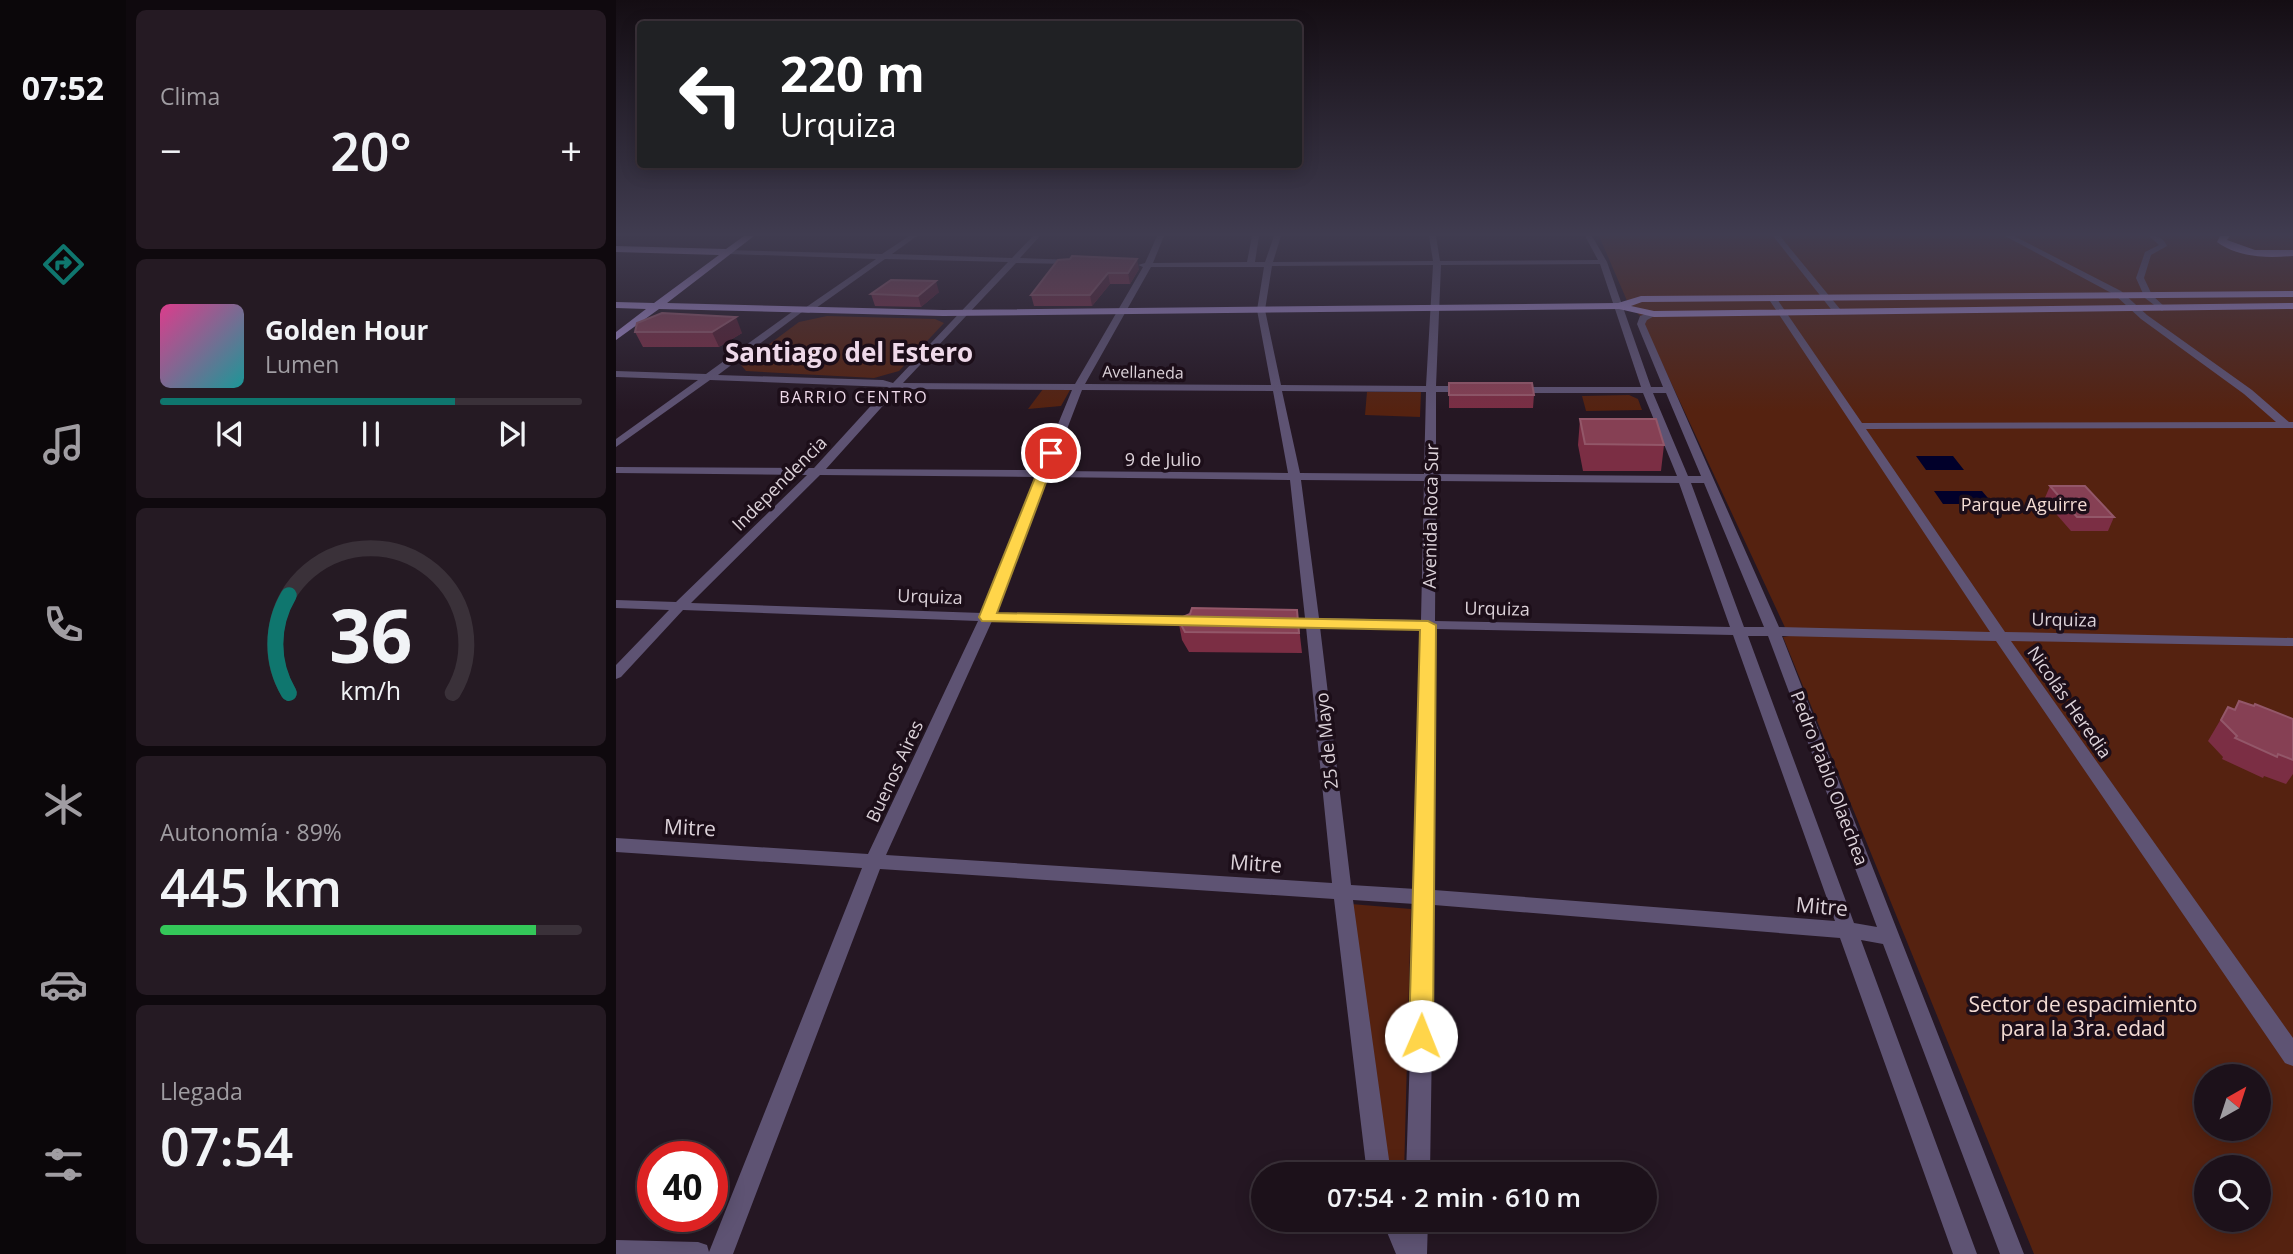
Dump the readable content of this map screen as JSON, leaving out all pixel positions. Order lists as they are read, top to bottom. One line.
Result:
{"streets":{"street":["Avellaneda","9 de Julio","Independencia","Avenida Roca Sur","Urquiza","Nicolás Heredia","25 de Mayo","Buenos Aires","Pedro Pablo Olaechea","Mitre"]},"crossings":[["Avellaneda","Independencia"],["Avellaneda","Avenida Roca Sur"],["Avellaneda","25 de Mayo"],["Avellaneda","Buenos Aires"],["9 de Julio","Independencia"],["9 de Julio","Avenida Roca Sur"],["9 de Julio","25 de Mayo"],["9 de Julio","Buenos Aires"],["9 de Julio","Pedro Pablo Olaechea"],["Independencia","Urquiza"],["Avenida Roca Sur","Urquiza"],["Avenida Roca Sur","Mitre"],["Urquiza","Nicolás Heredia"],["Urquiza","25 de Mayo"],["Urquiza","Buenos Aires"],["Urquiza","Pedro Pablo Olaechea"],["25 de Mayo","Mitre"],["Buenos Aires","Mitre"],["Pedro Pablo Olaechea","Mitre"]],"districts":["Santiago del Estero","BARRIO CENTRO"],"parks":["Parque Aguirre","Sector de espacimiento para la 3ra. edad"],"north":"top right","page":{"tabs":"07:52","tile":["Clima",["Autonomía · 89%","445 km"],["Llegada","07:54"]],"turn":["220 m","Urquiza"],"heat":["−","20°","+"],"song":["Golden Hour","Lumen"],"limit":"40","trip":"07:54 · 2 min · 610 m","gauge":["36","km/h"]}}
